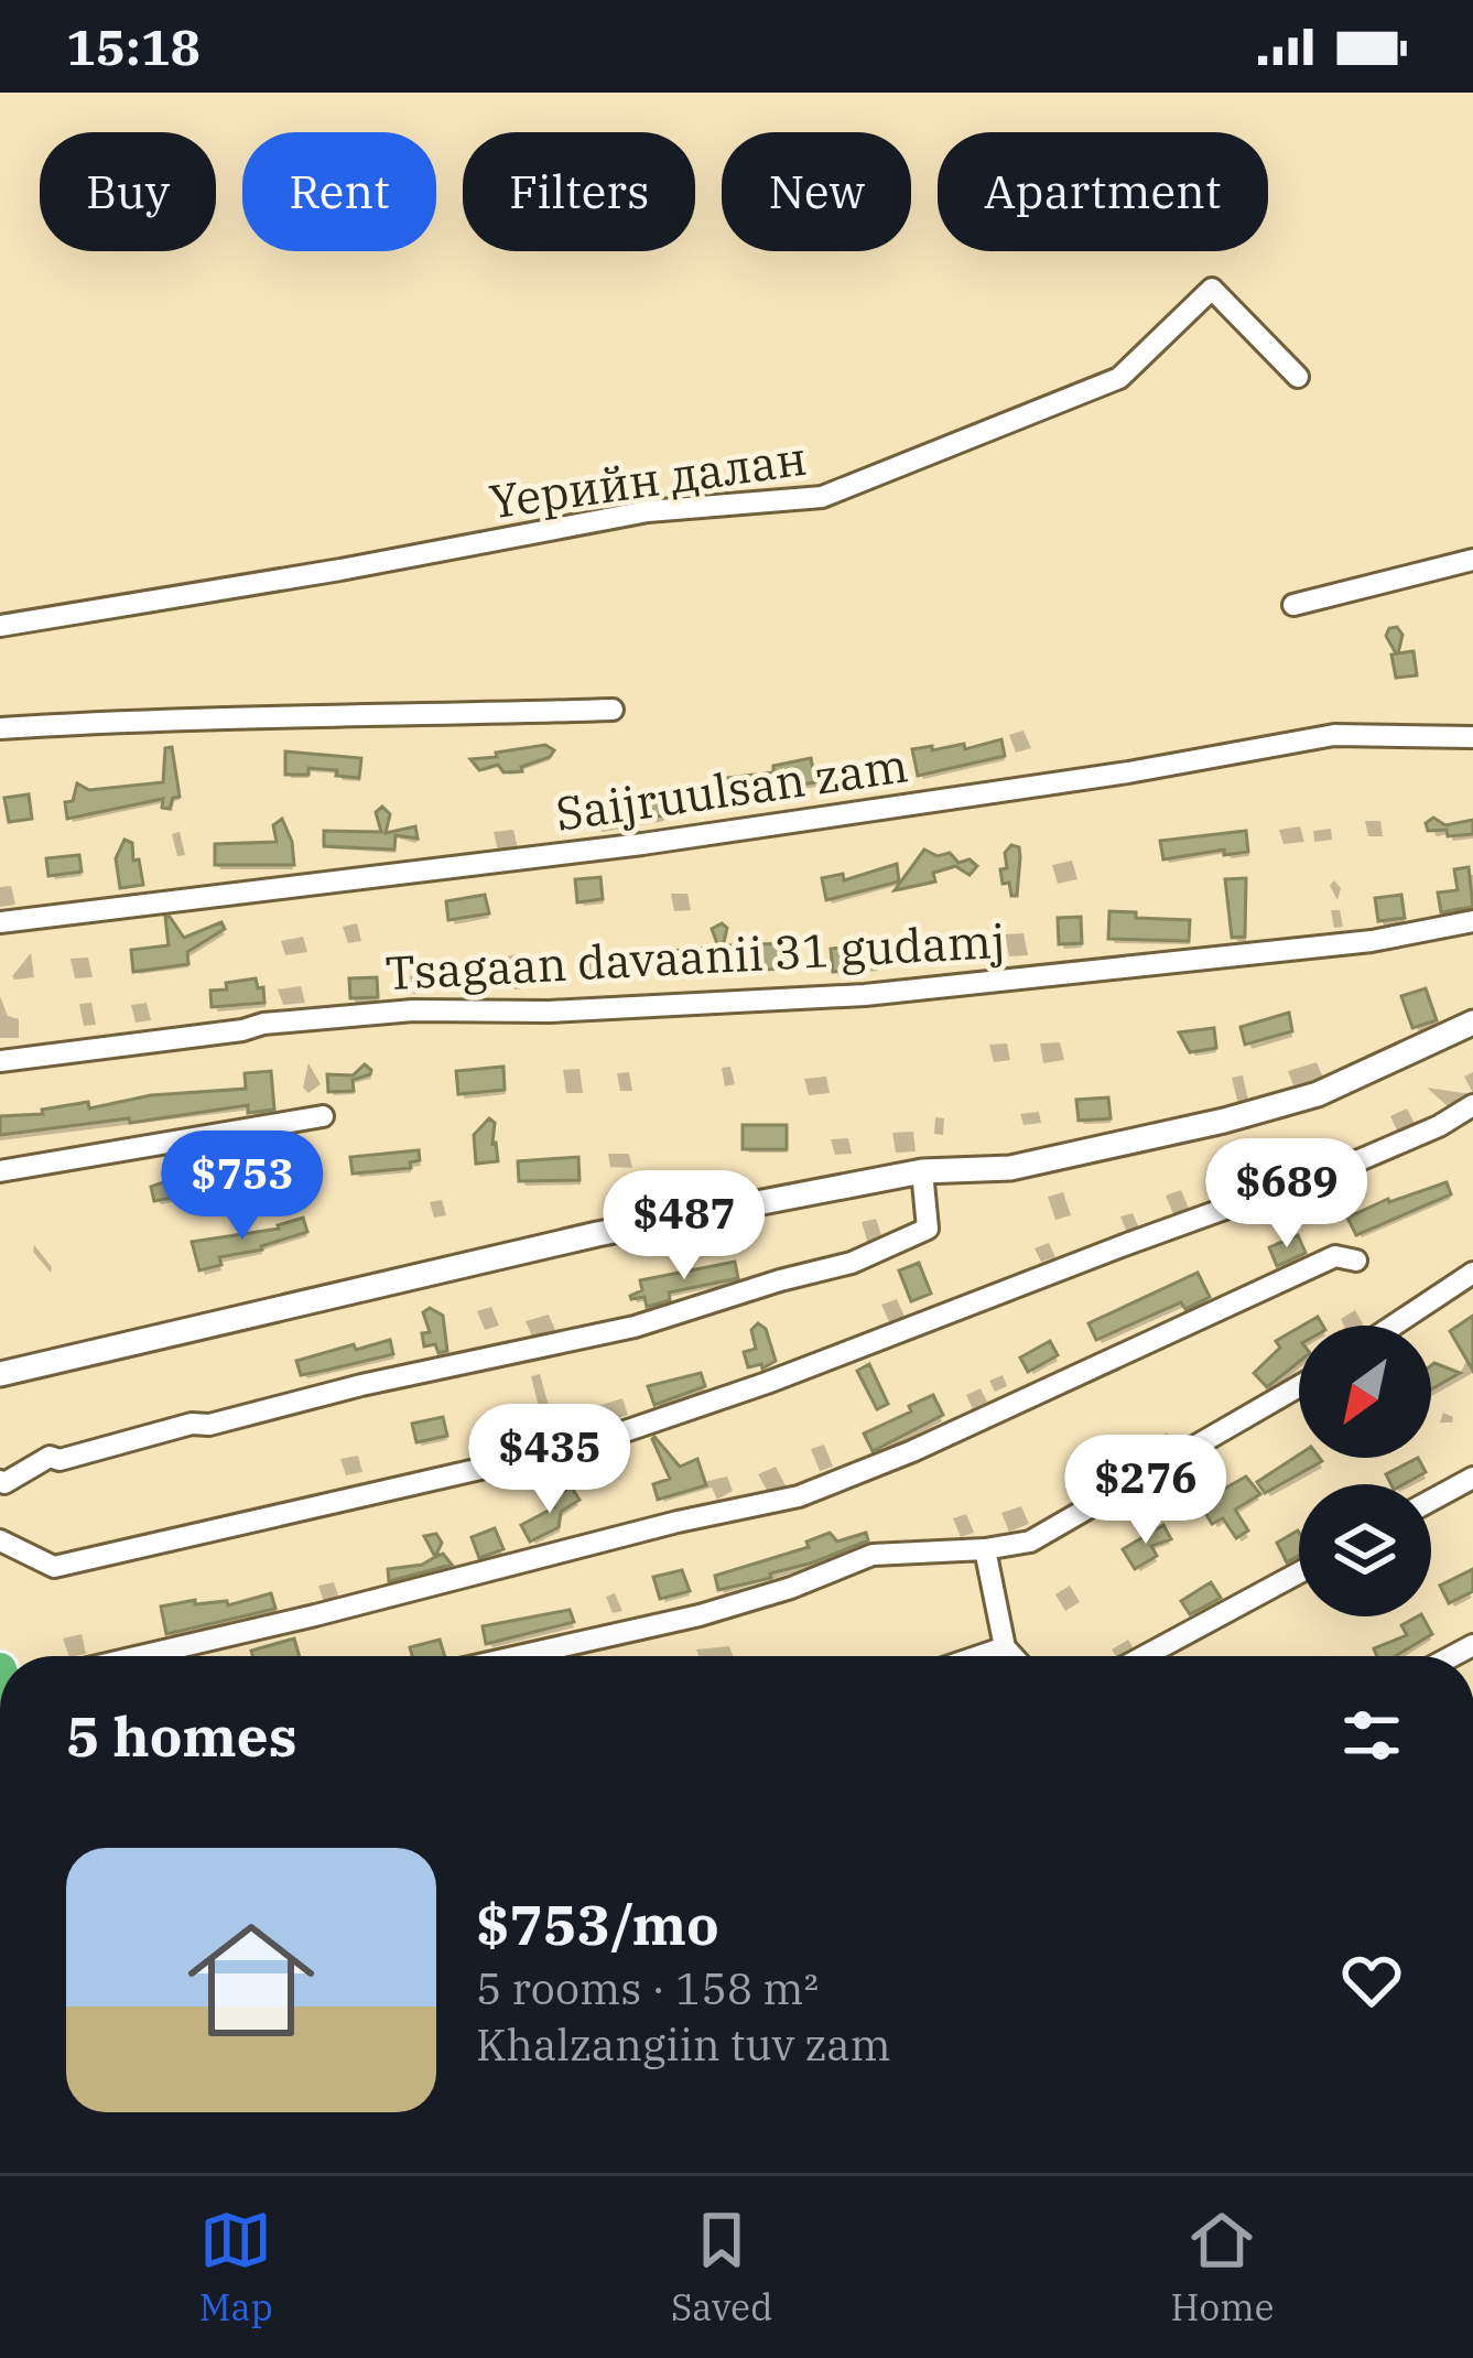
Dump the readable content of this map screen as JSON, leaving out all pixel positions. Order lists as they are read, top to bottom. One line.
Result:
{"streets":{"street":["Үерийн далан","Saijruulsan zam","Tsagaan davaanii 31 gudamj"]},"north":"bottom left","page":{"status":"15:18","chip":["Buy","Rent","Filters","New","Apartment"],"price":["$753","$689","$487","$435","$276"],"heading":"5 homes","list":[{"name":"$753/mo","note":"5 rooms · 158 m² · Khalzangiin tuv zam"}],"tabs":["Map","Saved","Home"]}}
